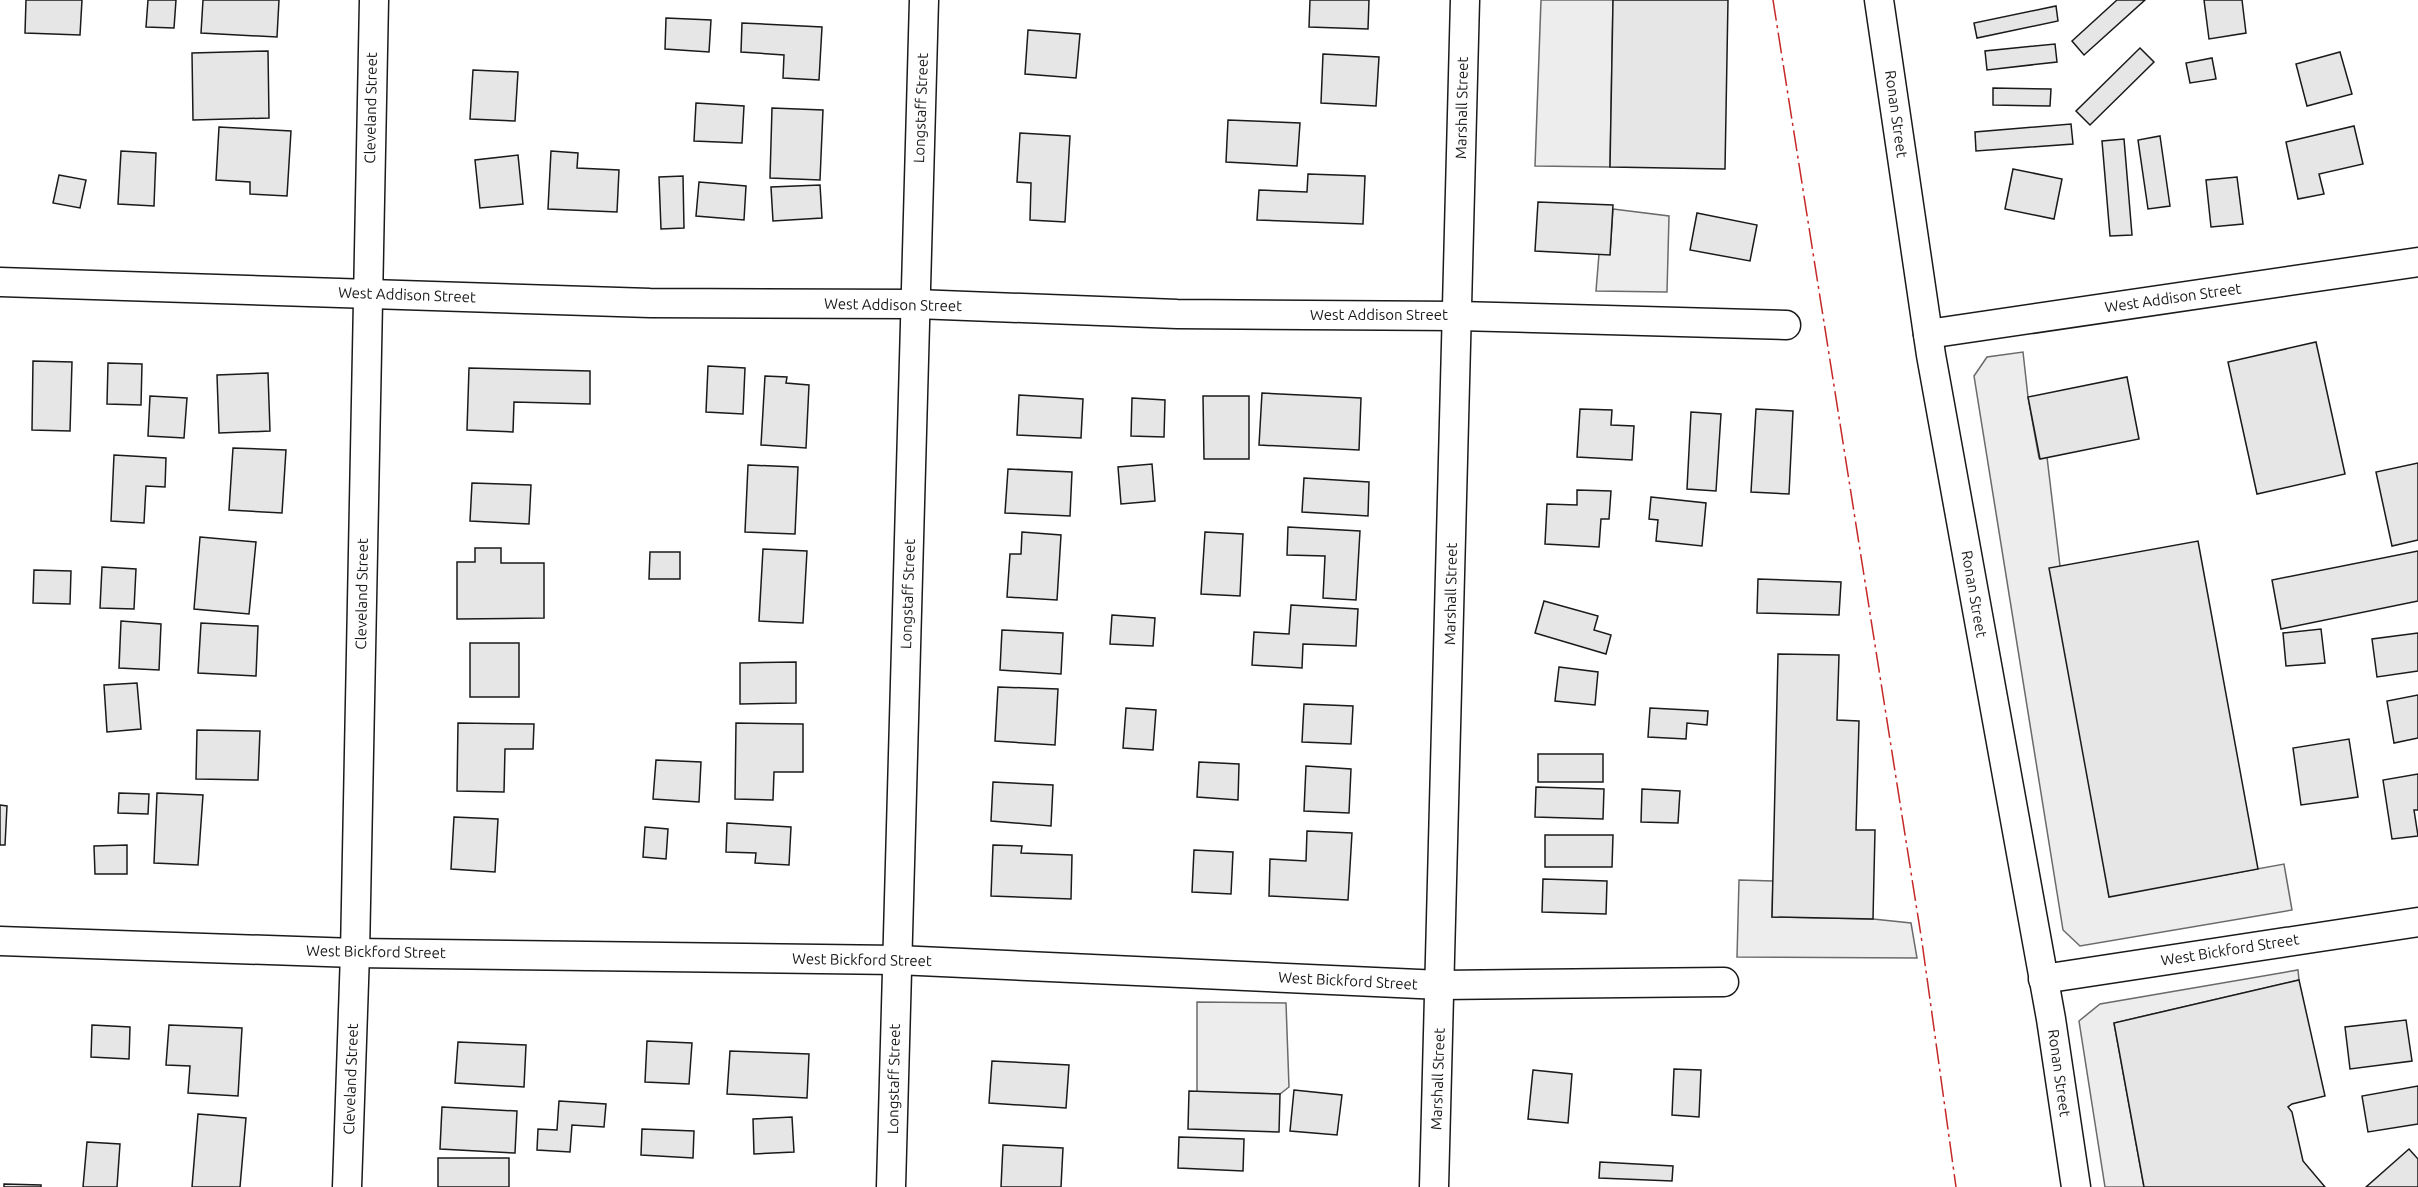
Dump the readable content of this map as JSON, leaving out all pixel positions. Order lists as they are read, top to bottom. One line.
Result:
{"streets":{"street":["Cleveland Street","Longstaff Street","Marshall Street","Ronan Street","West Addison Street","West Bickford Street"]},"crossings":[["Cleveland Street","West Addison Street"],["Cleveland Street","West Bickford Street"],["Longstaff Street","West Addison Street"],["Longstaff Street","West Bickford Street"],["Marshall Street","West Addison Street"],["Marshall Street","West Bickford Street"],["Ronan Street","West Addison Street"],["Ronan Street","West Bickford Street"]]}
